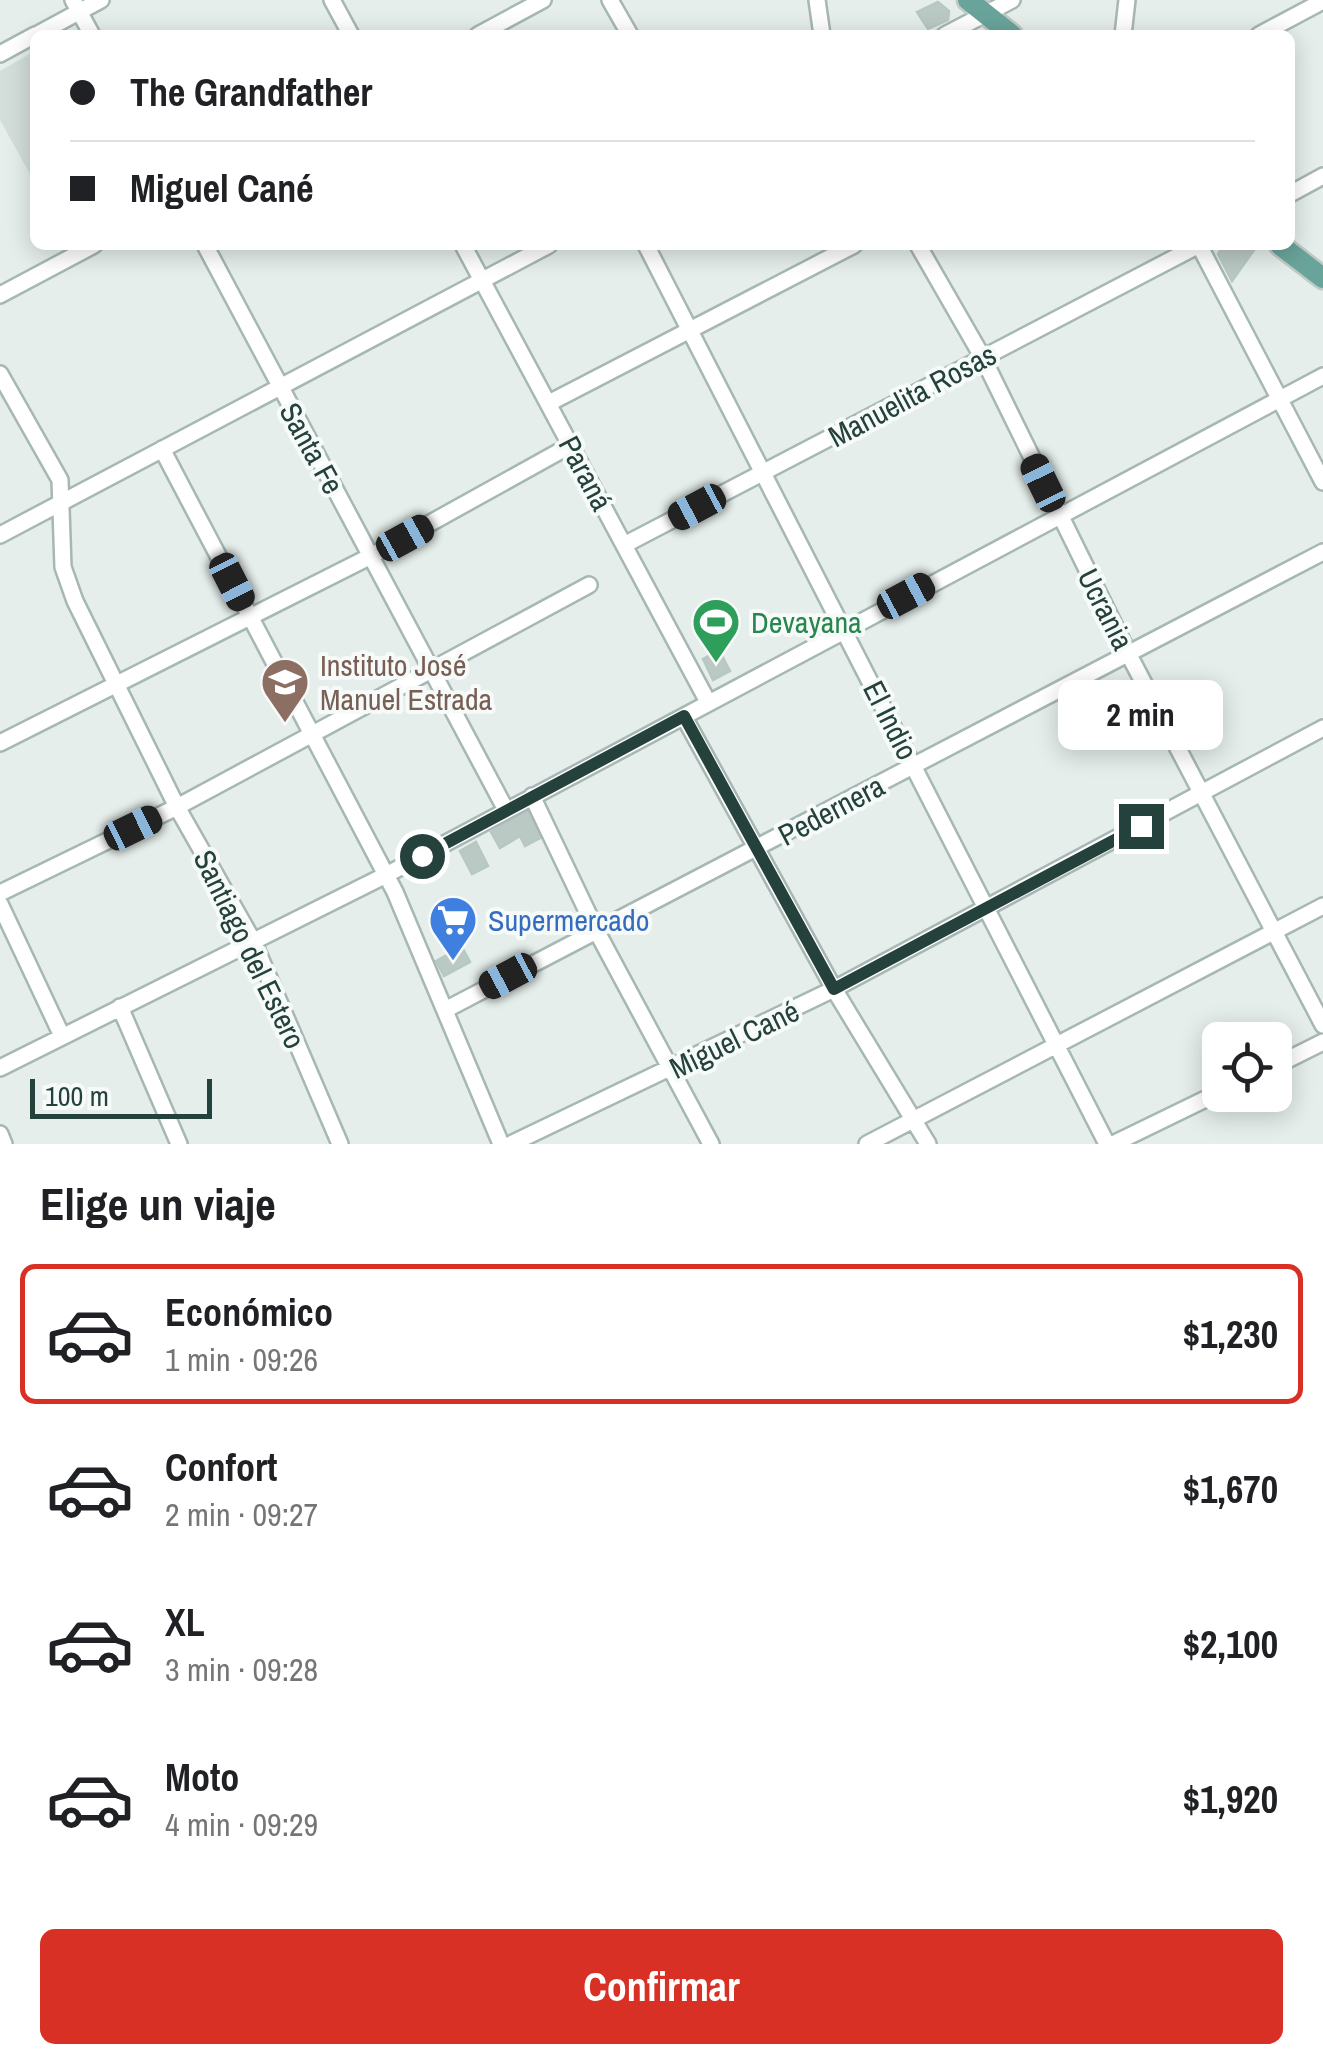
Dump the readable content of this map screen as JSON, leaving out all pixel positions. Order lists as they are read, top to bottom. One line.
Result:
{"streets":{"street":["Manuelita Rosas","Santa Fe","Paraná","Ucrania","El Indio","Pedernera","Santiago del Estero","Miguel Cané"]},"crossings":[["Manuelita Rosas","Paraná"],["Manuelita Rosas","Ucrania"],["Manuelita Rosas","El Indio"],["Ucrania","Pedernera"],["Ucrania","Miguel Cané"],["El Indio","Pedernera"],["El Indio","Miguel Cané"]],"places":{"sports":["Devayana"],"school or university":["Instituto José Manuel Estrada"],"supermarket":["Supermercado"]},"scale_bar":"100 m","page":{"banner":["The Grandfather","Miguel Cané"],"bubble":"2 min","scale":"100 m","heading":"Elige un viaje","list":[{"name":"Económico","note":"1 min · 09:26","value":"$1,230"},{"name":"Confort","note":"2 min · 09:27","value":"$1,670"},{"name":"XL","note":"3 min · 09:28","value":"$2,100"},{"name":"Moto","note":"4 min · 09:29","value":"$1,920"}],"buttons":"Confirmar"}}
